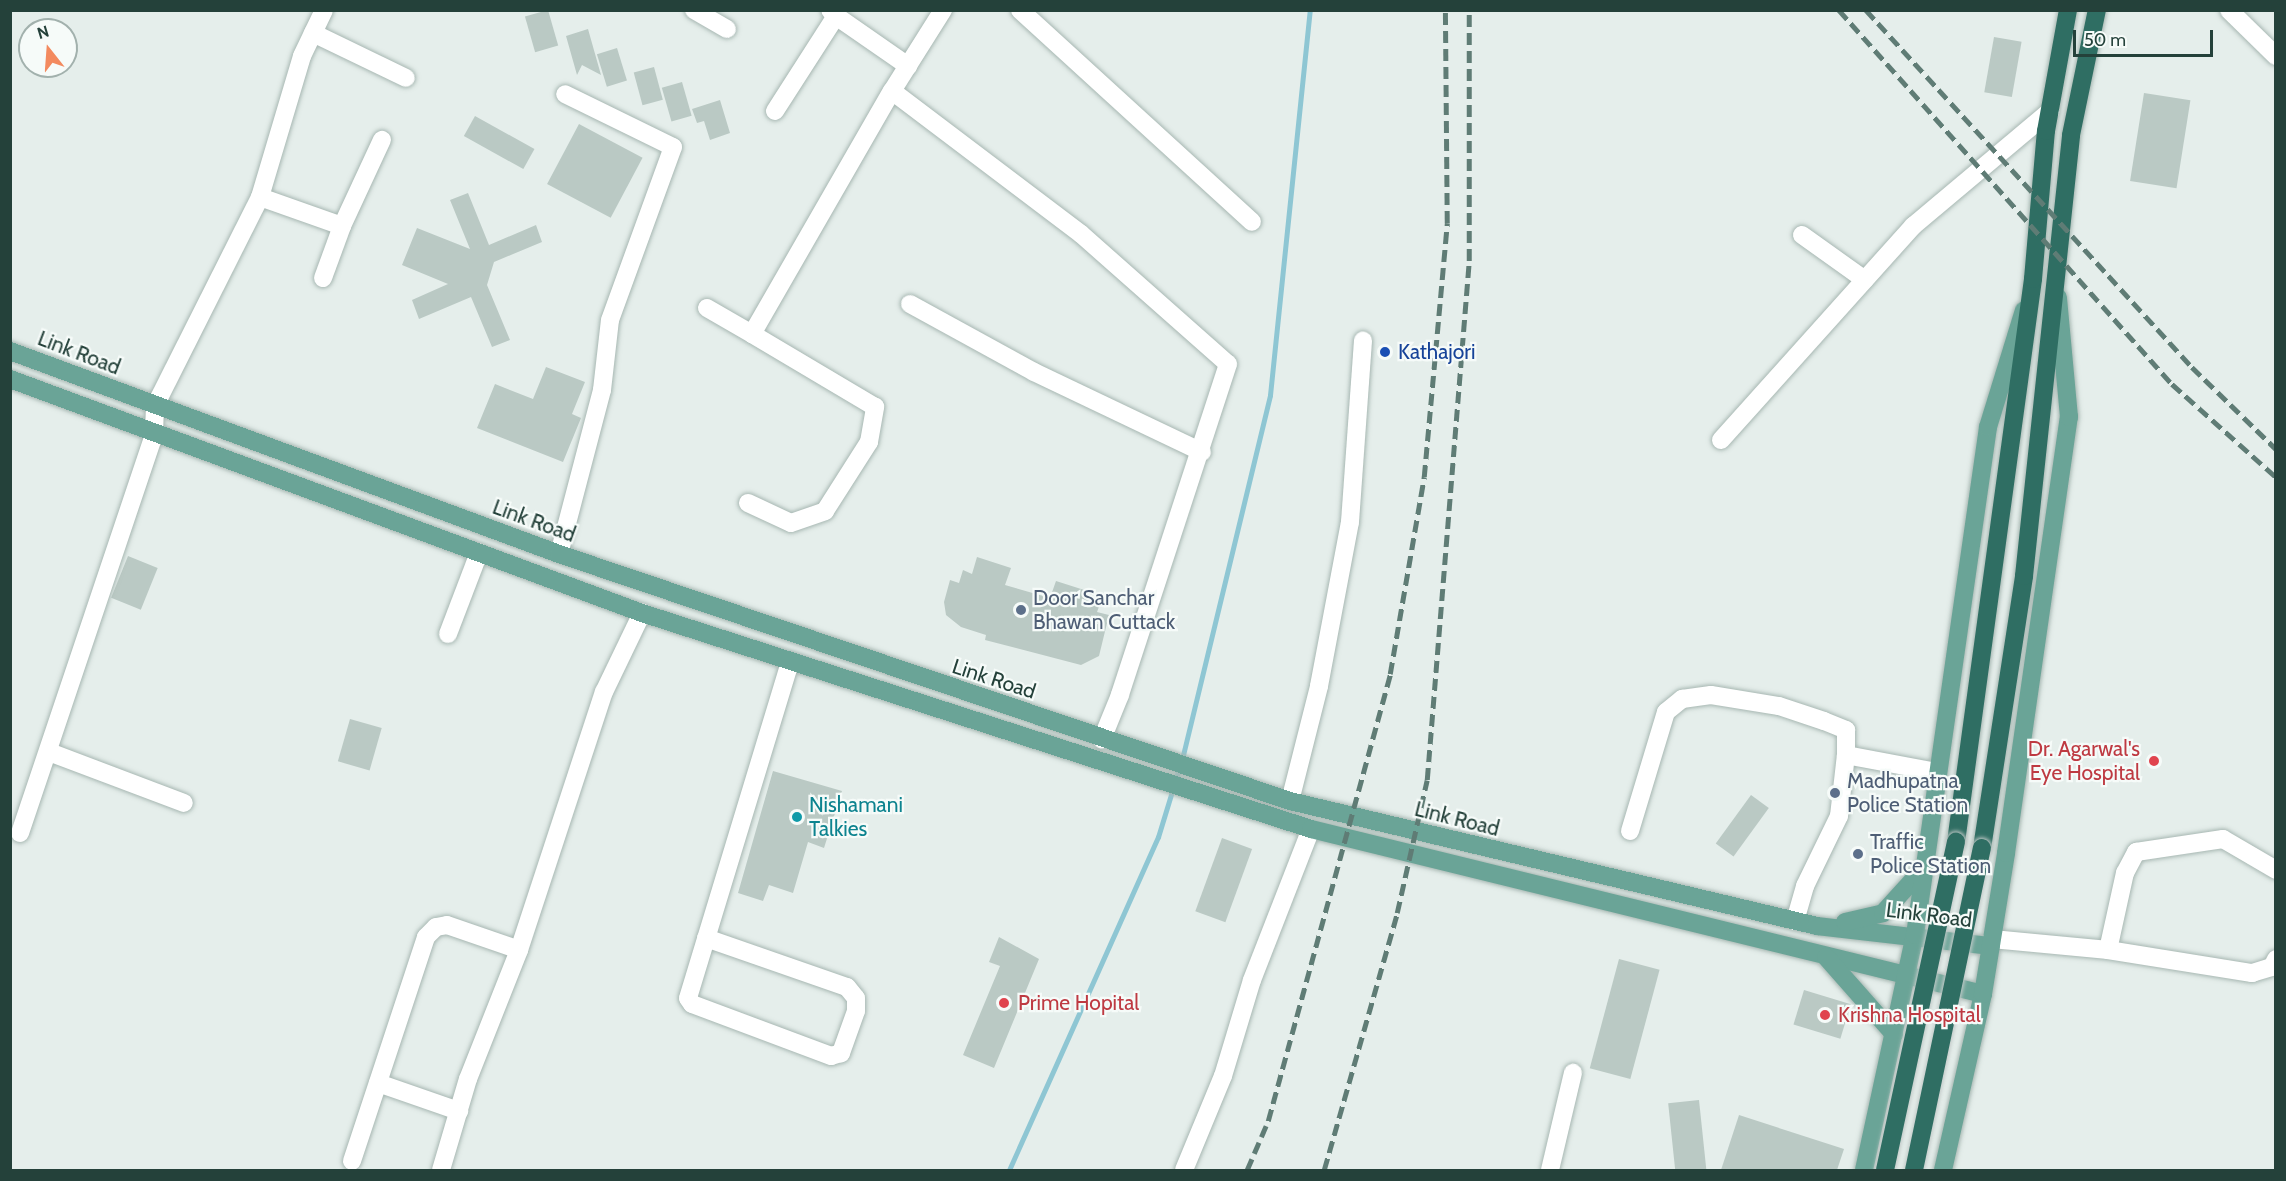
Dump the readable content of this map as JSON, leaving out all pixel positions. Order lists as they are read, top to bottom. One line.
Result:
{"streets":{"main road":["Link Road"]},"places":["Kathajori","Door Sanchar Bhawan Cuttack","Dr. Agarwal's Eye Hospital","Madhupatna Police Station","Nishamani Talkies","Traffic Police Station","Prime Hopital","Krishna Hospital"],"scale_bar":"50 m","north":"top"}
